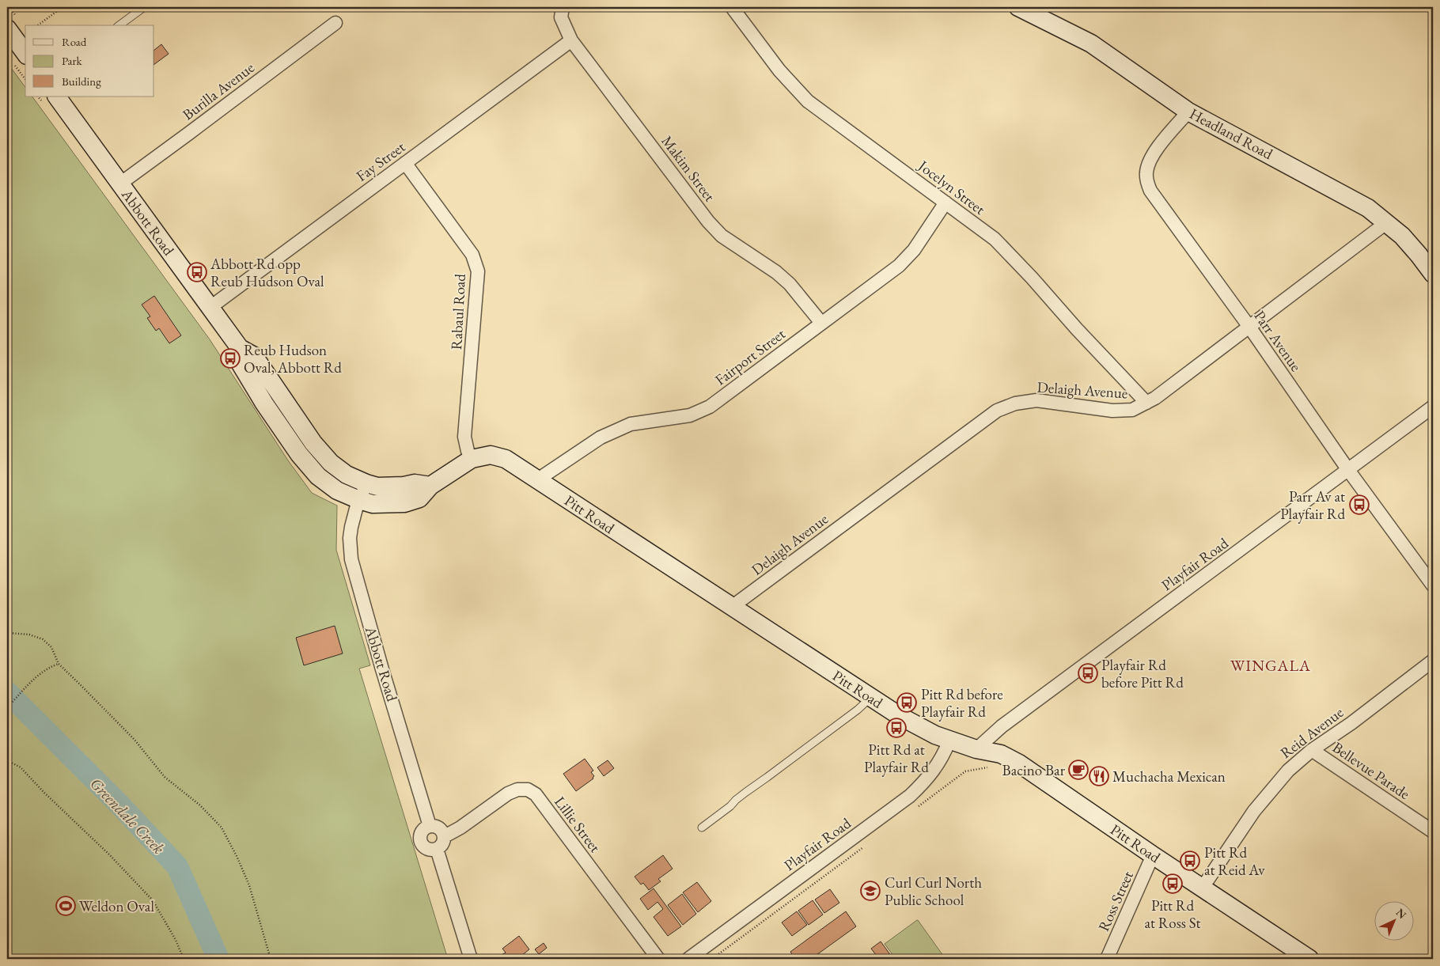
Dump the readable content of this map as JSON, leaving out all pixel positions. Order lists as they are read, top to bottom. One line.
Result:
{"streets":{"main road":["Headland Road","Abbott Road","Pitt Road"],"street":["Burilla Avenue","Fay Street","Makim Street","Jocelyn Street","Rabaul Road","Parr Avenue","Fairport Street","Delaigh Avenue","Playfair Road","Reid Avenue","Bellevue Parade","Lillie Street","Ross Street"]},"crossings":[["Burilla Avenue","Abbott Road"],["Headland Road","Parr Avenue"],["Headland Road","Delaigh Avenue"],["Fay Street","Makim Street"],["Fay Street","Abbott Road"],["Fay Street","Rabaul Road"],["Makim Street","Fairport Street"],["Jocelyn Street","Fairport Street"],["Jocelyn Street","Delaigh Avenue"],["Abbott Road","Pitt Road"],["Abbott Road","Lillie Street"],["Rabaul Road","Pitt Road"],["Parr Avenue","Delaigh Avenue"],["Parr Avenue","Playfair Road"],["Fairport Street","Pitt Road"],["Delaigh Avenue","Pitt Road"],["Pitt Road","Playfair Road"],["Pitt Road","Reid Avenue"],["Pitt Road","Ross Street"],["Reid Avenue","Bellevue Parade"]],"districts":["WINGALA"],"water":["Greendale Creek"],"places":{"bus stop":["Abbott Rd opp Reub Hudson Oval","Reub Hudson Oval, Abbott Rd","Parr Av at Playfair Rd","Playfair Rd before Pitt Rd","Pitt Rd before Playfair Rd","Pitt Rd at Playfair Rd","Pitt Rd at Reid Av","Pitt Rd at Ross St"],"cafe":["Bacino Bar"],"restaurant":["Muchacha Mexican"],"school or university":["Curl Curl North Public School"],"sports":["Weldon Oval"]},"legend":["Road","Park","Building"],"north":"top right"}
